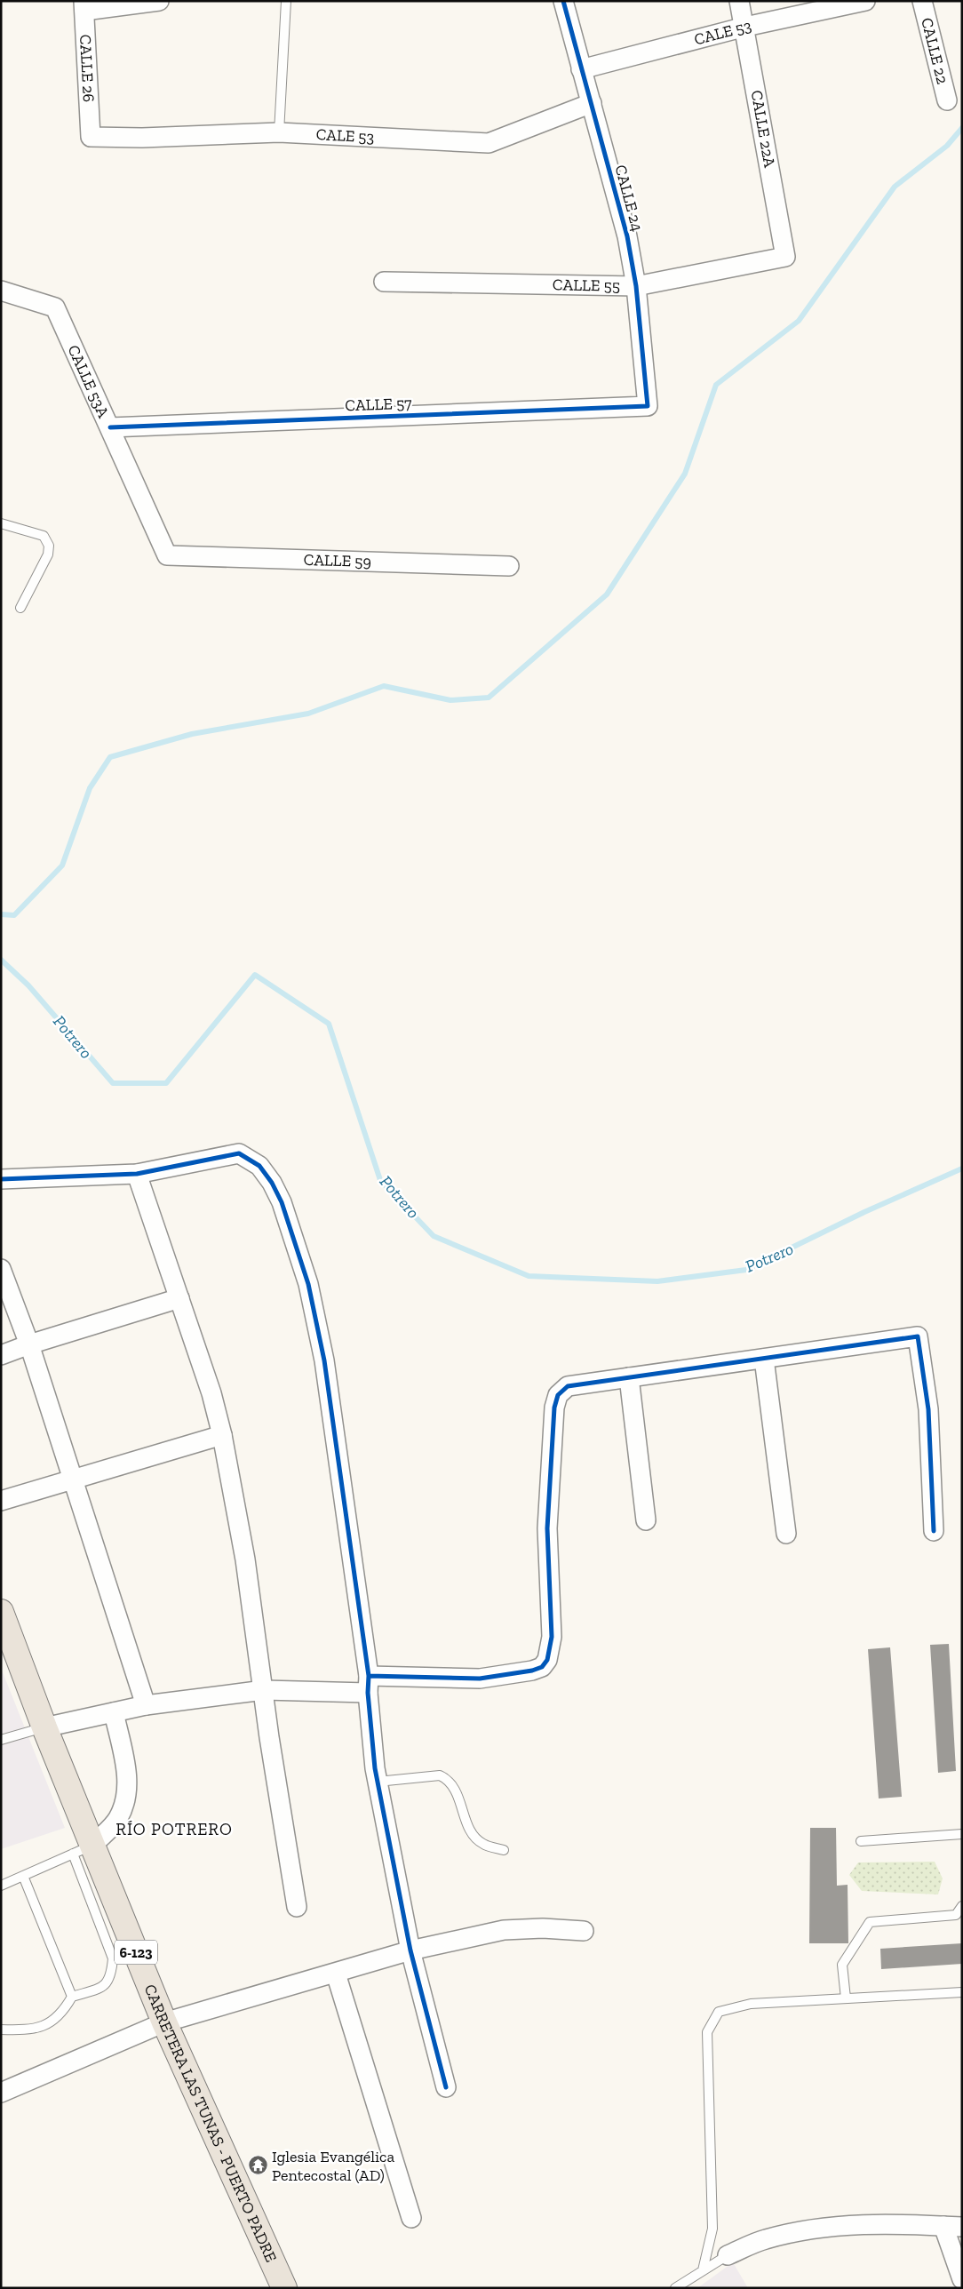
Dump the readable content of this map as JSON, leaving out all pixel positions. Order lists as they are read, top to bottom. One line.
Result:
{"streets":{"main road":["6-123","CARRETERA LAS TUNAS - PUERTO PADRE"],"street":["CALE 53","CALLE 22","CALLE 26","CALLE 22A","CALLE 24","CALLE 55","CALLE 53A","CALLE 57","CALLE 59"]},"crossings":[["CALE 53","CALLE 26"],["CALE 53","CALLE 22A"],["CALE 53","CALLE 24"],["CALLE 22A","CALLE 55"],["CALLE 24","CALLE 55"],["CALLE 24","CALLE 57"],["CALLE 53A","CALLE 57"],["CALLE 53A","CALLE 59"]],"districts":["RÍO POTRERO"],"water":["Potrero"],"places":{"temple":["Iglesia Evangélica Pentecostal (AD)"]}}
